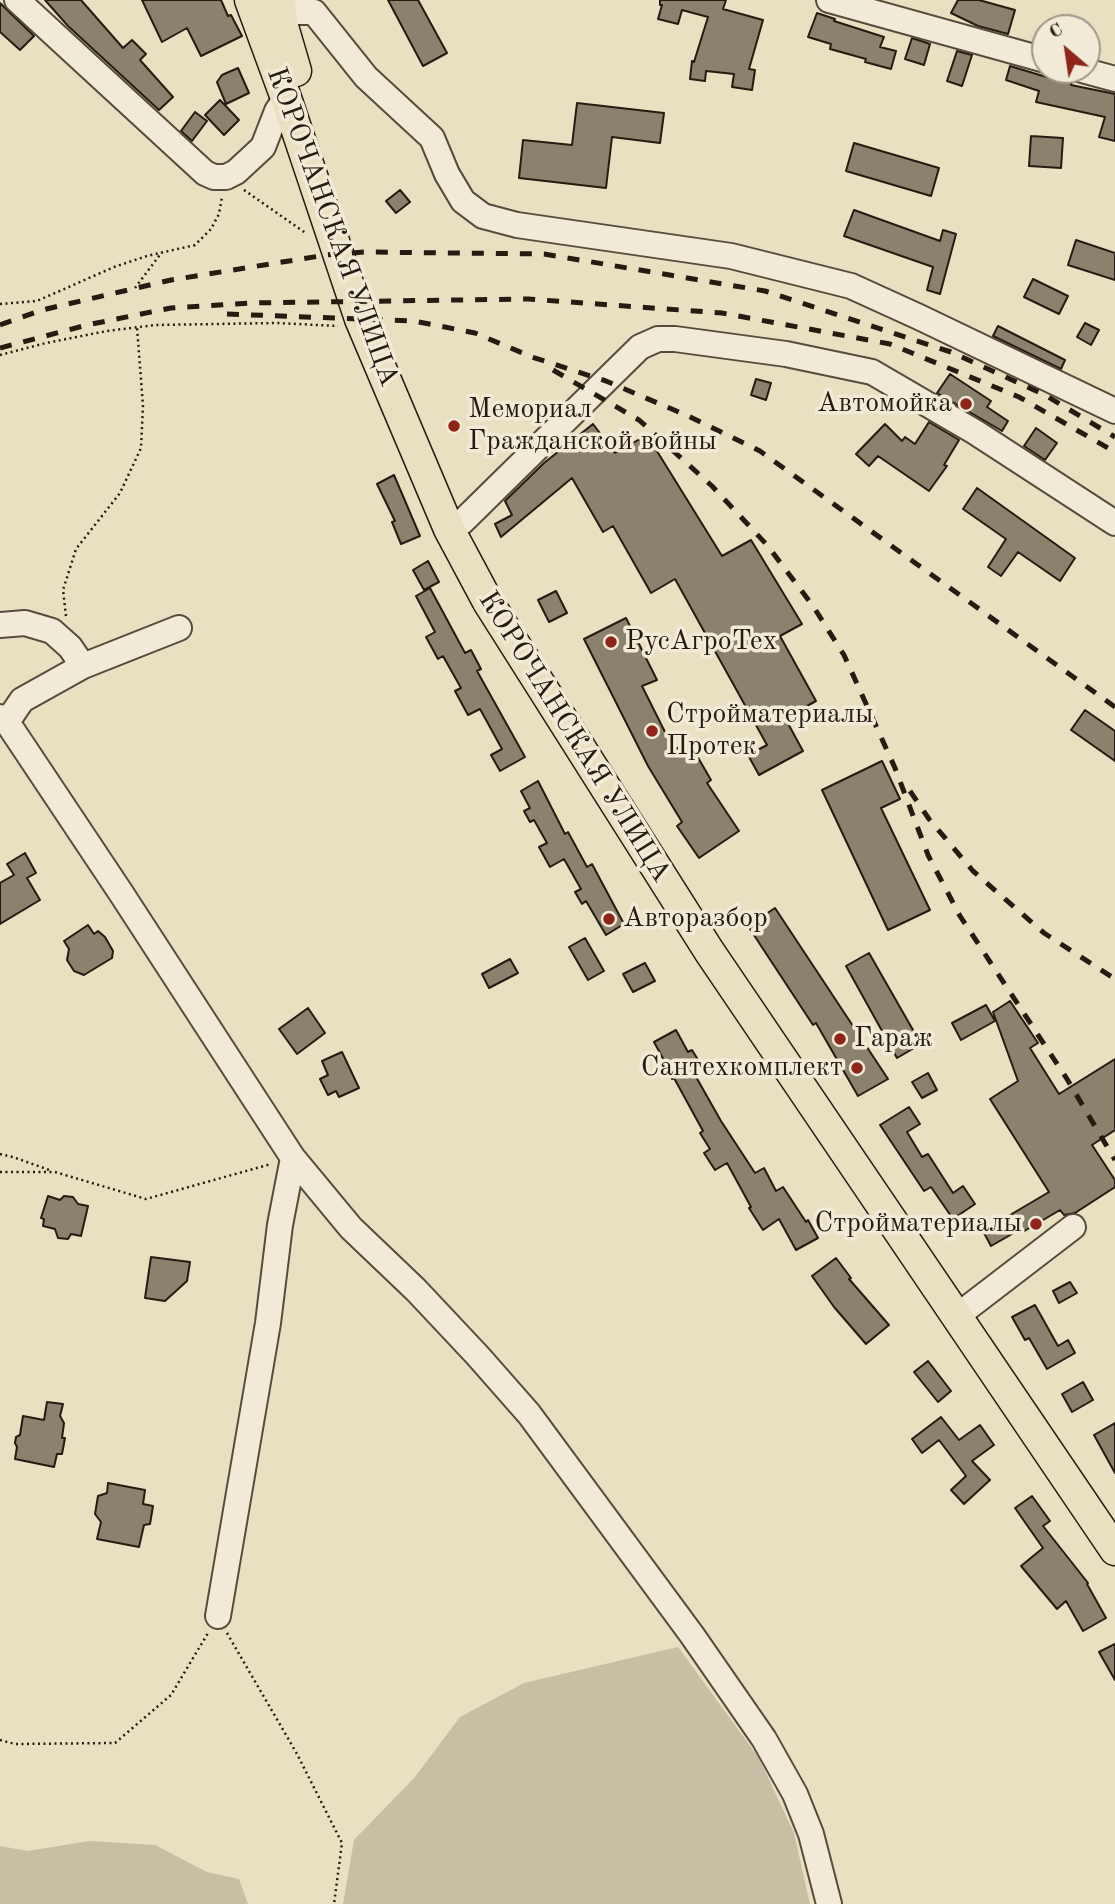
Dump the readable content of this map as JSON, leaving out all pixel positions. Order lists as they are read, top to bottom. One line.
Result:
{"streets":{"main road":["КОРОЧАНСКАЯ УЛИЦА"]},"places":["Автомойка","Мемориал Гражданской войны","РусАгроТех","Стройматериалы Протек","Авторазбор","Гараж","Сантехкомплект","Стройматериалы"],"north":"top left"}
